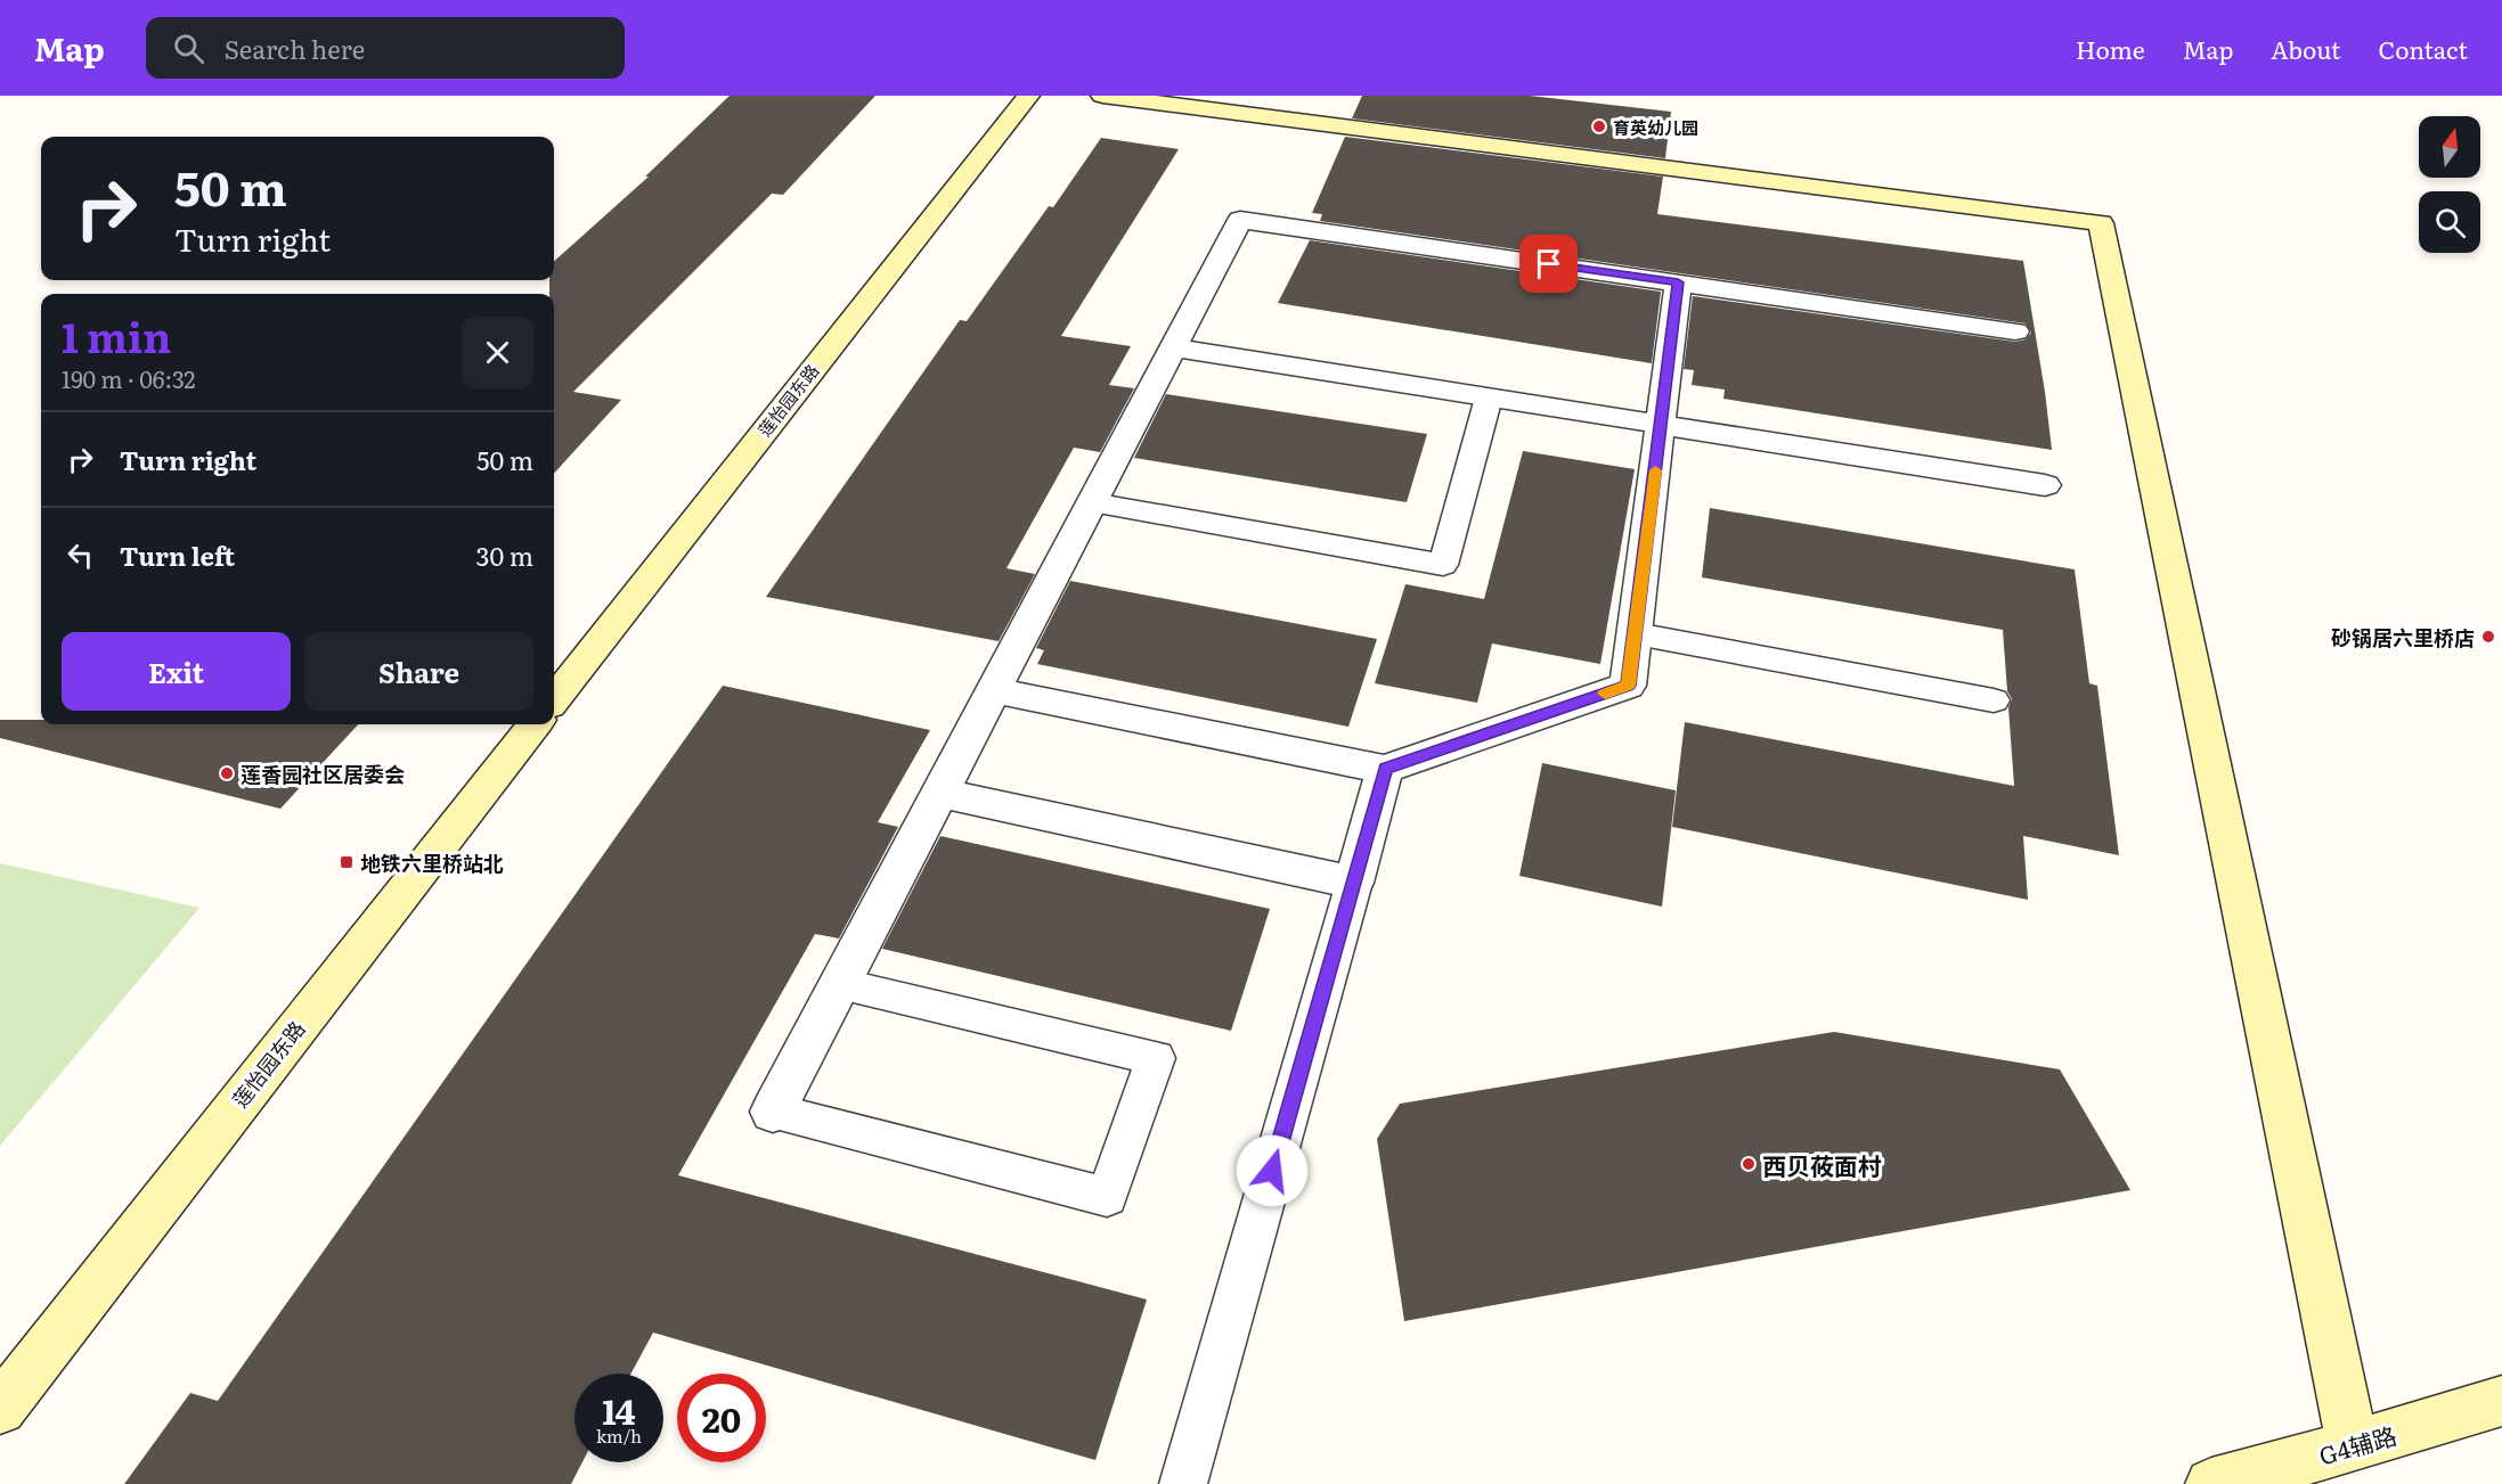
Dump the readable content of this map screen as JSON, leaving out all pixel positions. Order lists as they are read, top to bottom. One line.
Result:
{"streets":{"street":["莲怡园东路","G4辅路"]},"places":{"other":["育英幼儿园","砂锅居六里桥店","莲香园社区居委会","西贝莜面村"],"transit":["地铁六里桥站北"]},"north":"top","page":{"header":"Map","search":"Search here","nav":["Home","Map","About","Contact"],"turn":["50 m","Turn right"],"heading":["1 min","190 m · 06:32"],"list":[{"name":"Turn right","value":"50 m"},{"name":"Turn left","value":"30 m"}],"buttons":["Exit","Share"],"speed":"14 km/h","limit":"20"}}
